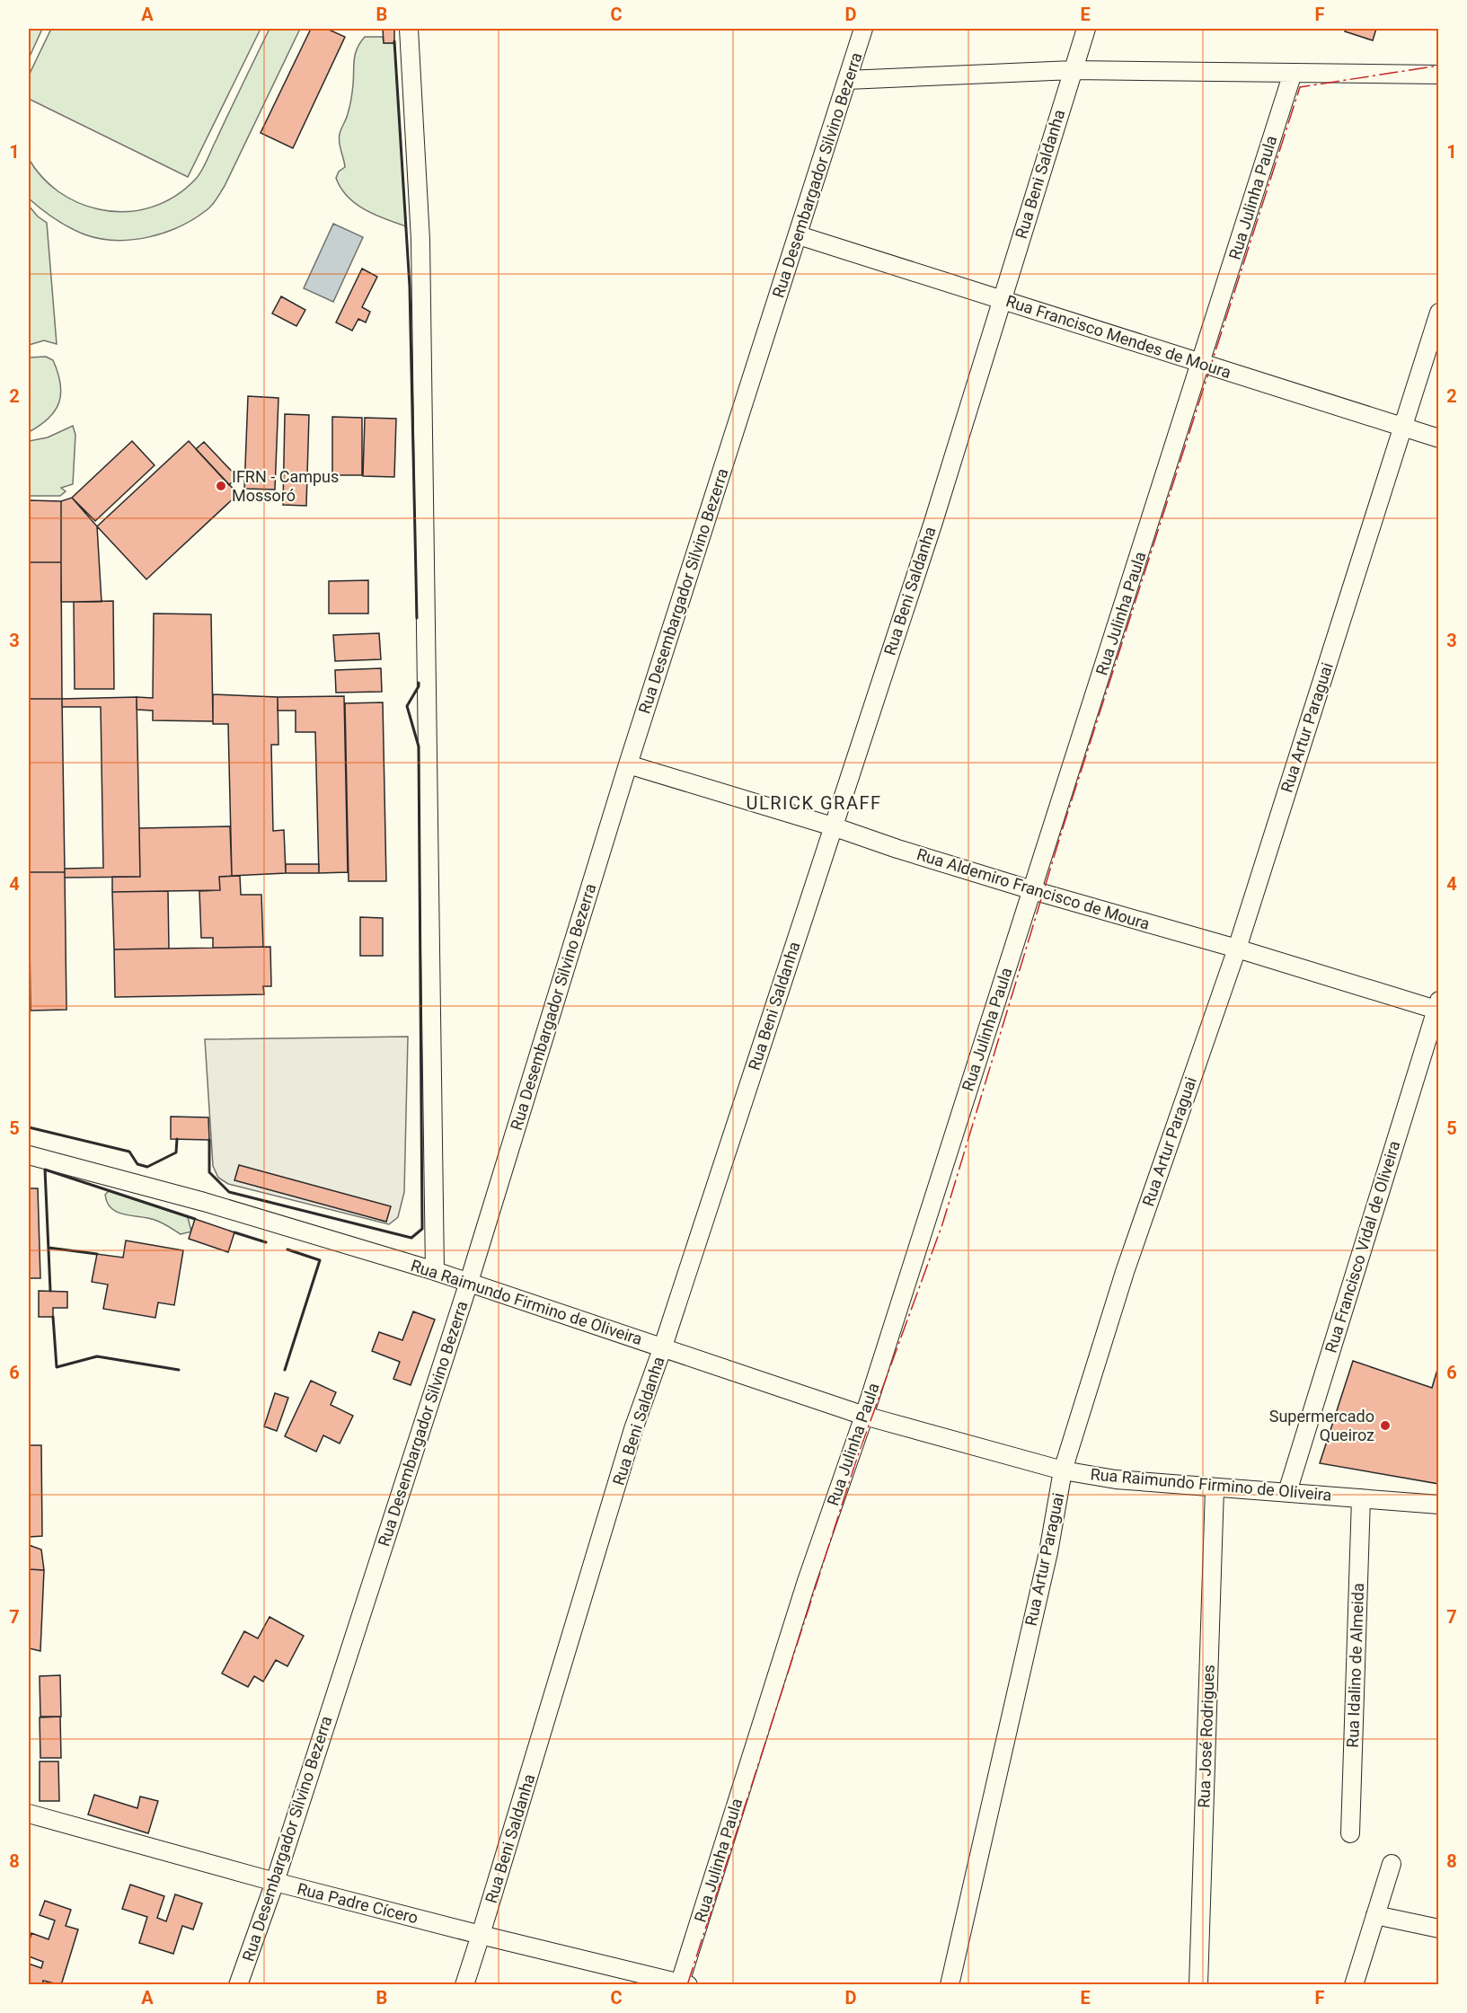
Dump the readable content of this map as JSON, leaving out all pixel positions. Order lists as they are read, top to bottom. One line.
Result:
{"streets":{"street":["Rua Beni Saldanha","Rua Desembargador Silvino Bezerra","Rua Julinha Paula","Rua Francisco Mendes de Moura","Rua Artur Paraguai","Rua Aldemiro Francisco de Moura","Rua Francisco Vidal de Oliveira","Rua Raimundo Firmino de Oliveira","Rua Idalino de Almeida","Rua José Rodrigues","Rua Padre Cícero"]},"crossings":[["Rua Beni Saldanha","Rua Francisco Mendes de Moura"],["Rua Beni Saldanha","Rua Aldemiro Francisco de Moura"],["Rua Beni Saldanha","Rua Raimundo Firmino de Oliveira"],["Rua Beni Saldanha","Rua Padre Cícero"],["Rua Desembargador Silvino Bezerra","Rua Francisco Mendes de Moura"],["Rua Desembargador Silvino Bezerra","Rua Aldemiro Francisco de Moura"],["Rua Desembargador Silvino Bezerra","Rua Raimundo Firmino de Oliveira"],["Rua Desembargador Silvino Bezerra","Rua Padre Cícero"],["Rua Julinha Paula","Rua Francisco Mendes de Moura"],["Rua Julinha Paula","Rua Aldemiro Francisco de Moura"],["Rua Julinha Paula","Rua Raimundo Firmino de Oliveira"],["Rua Julinha Paula","Rua Padre Cícero"],["Rua Francisco Mendes de Moura","Rua Artur Paraguai"],["Rua Artur Paraguai","Rua Aldemiro Francisco de Moura"],["Rua Artur Paraguai","Rua Raimundo Firmino de Oliveira"],["Rua Aldemiro Francisco de Moura","Rua Francisco Vidal de Oliveira"],["Rua Francisco Vidal de Oliveira","Rua Raimundo Firmino de Oliveira"],["Rua Raimundo Firmino de Oliveira","Rua Idalino de Almeida"],["Rua Raimundo Firmino de Oliveira","Rua José Rodrigues"]],"districts":["ULRICK GRAFF"],"places":["IFRN - Campus Mossoró","Supermercado Queiroz"],"grid":{"columns":["A","B","C","D","E","F"],"rows":["1","2","3","4","5","6","7","8"]}}
